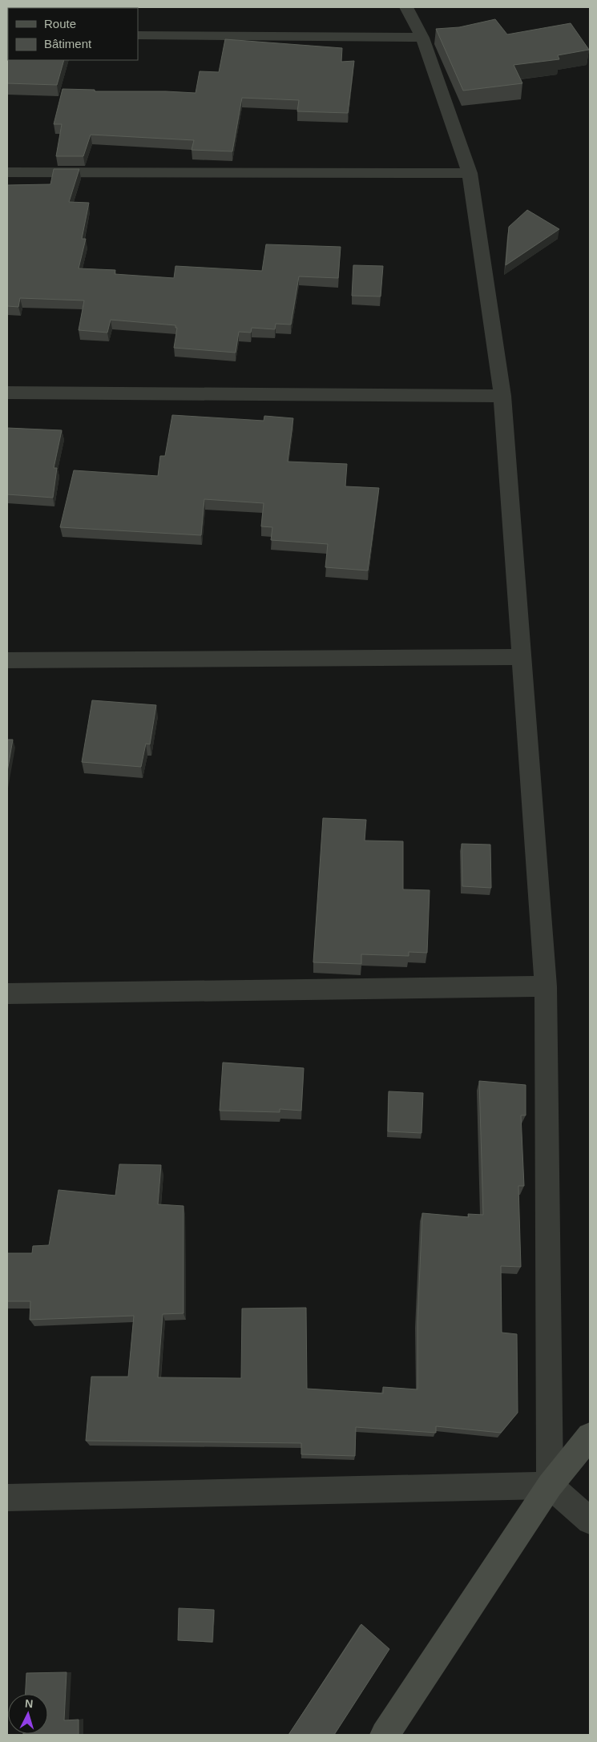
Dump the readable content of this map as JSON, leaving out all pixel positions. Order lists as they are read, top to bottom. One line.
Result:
{"legend":["Route","Bâtiment"],"north":"top"}
